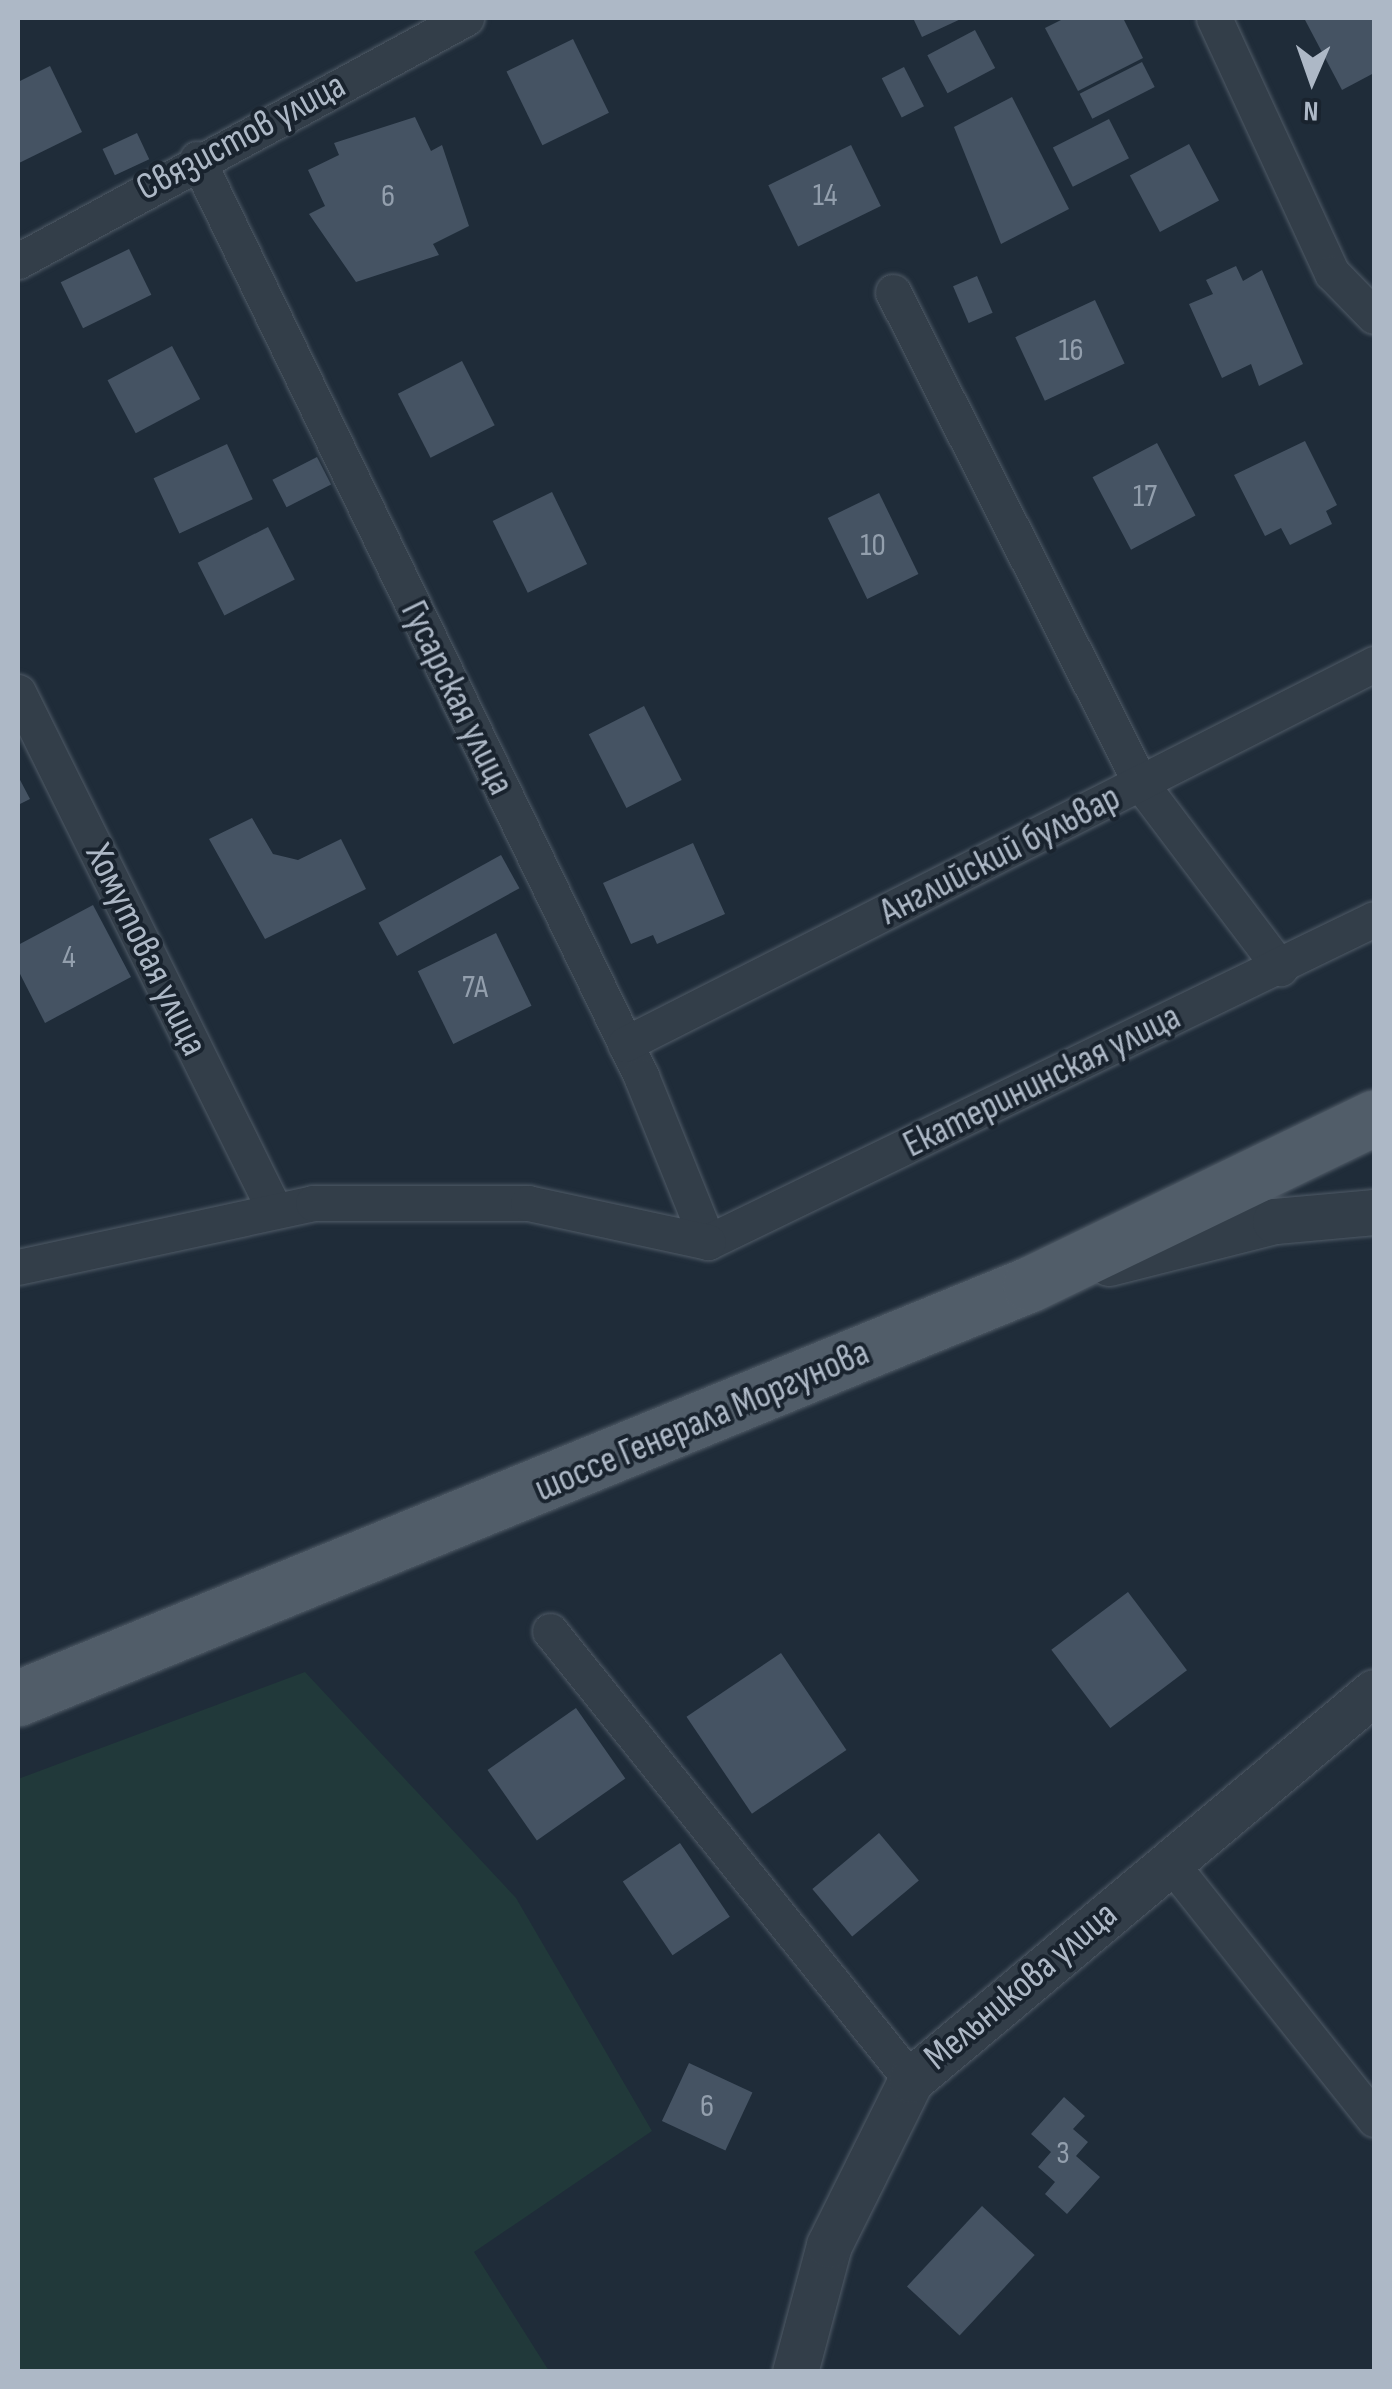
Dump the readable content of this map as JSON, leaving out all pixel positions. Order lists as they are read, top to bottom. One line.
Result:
{"streets":{"main road":["шоссе Генерала Моргунова"],"street":["Связистов улица","Гусарская улица","Английский бульвар","Хомутовая улица","Екатерининская улица","Мельникова улица"]},"crossings":[["Связистов улица","Гусарская улица"],["Гусарская улица","Английский бульвар"],["Гусарская улица","Екатерининская улица"]],"house_numbers":["14","6","16","17","10","4","7А","6","3"],"north":"bottom"}
